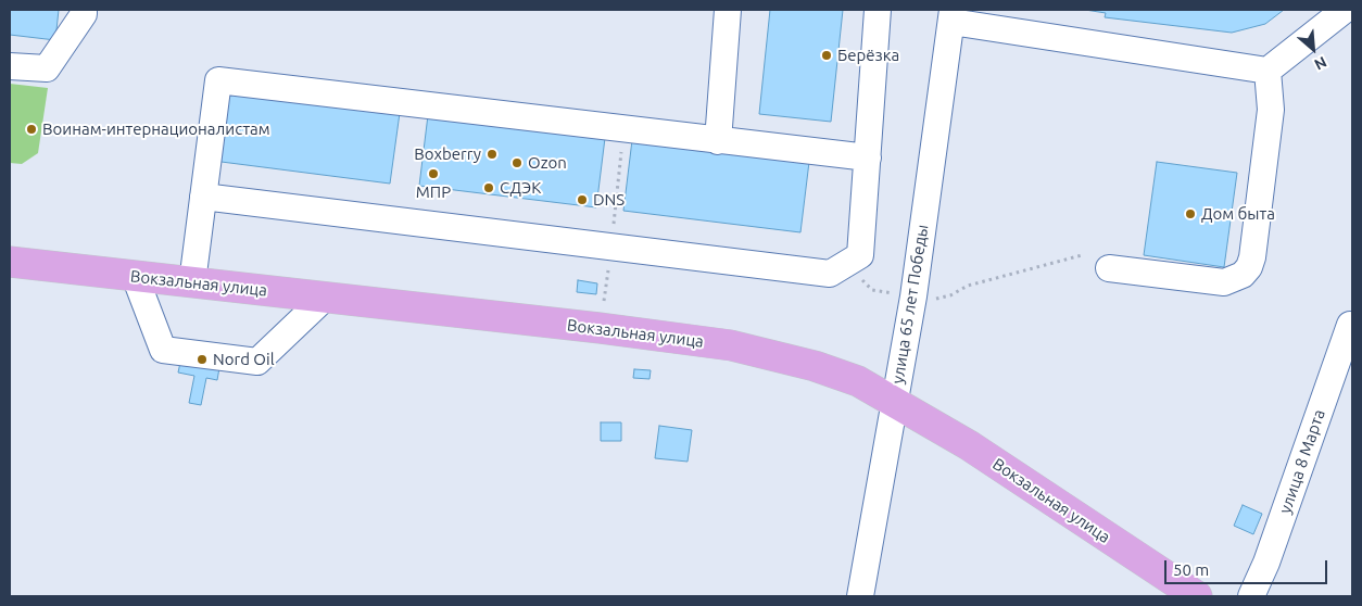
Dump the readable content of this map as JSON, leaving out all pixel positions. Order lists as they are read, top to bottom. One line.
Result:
{"streets":{"main road":["Вокзальная улица"],"street":["улица 65 лет Победы","улица 8 Марта"]},"crossings":[["Вокзальная улица","улица 65 лет Победы"]],"places":["Берёзка","Воинам-интернационалистам","Boxberry","Ozon","МПР","СДЭК","DNS","Дом быта","Nord Oil"],"scale_bar":"50 m","north":"bottom right"}
